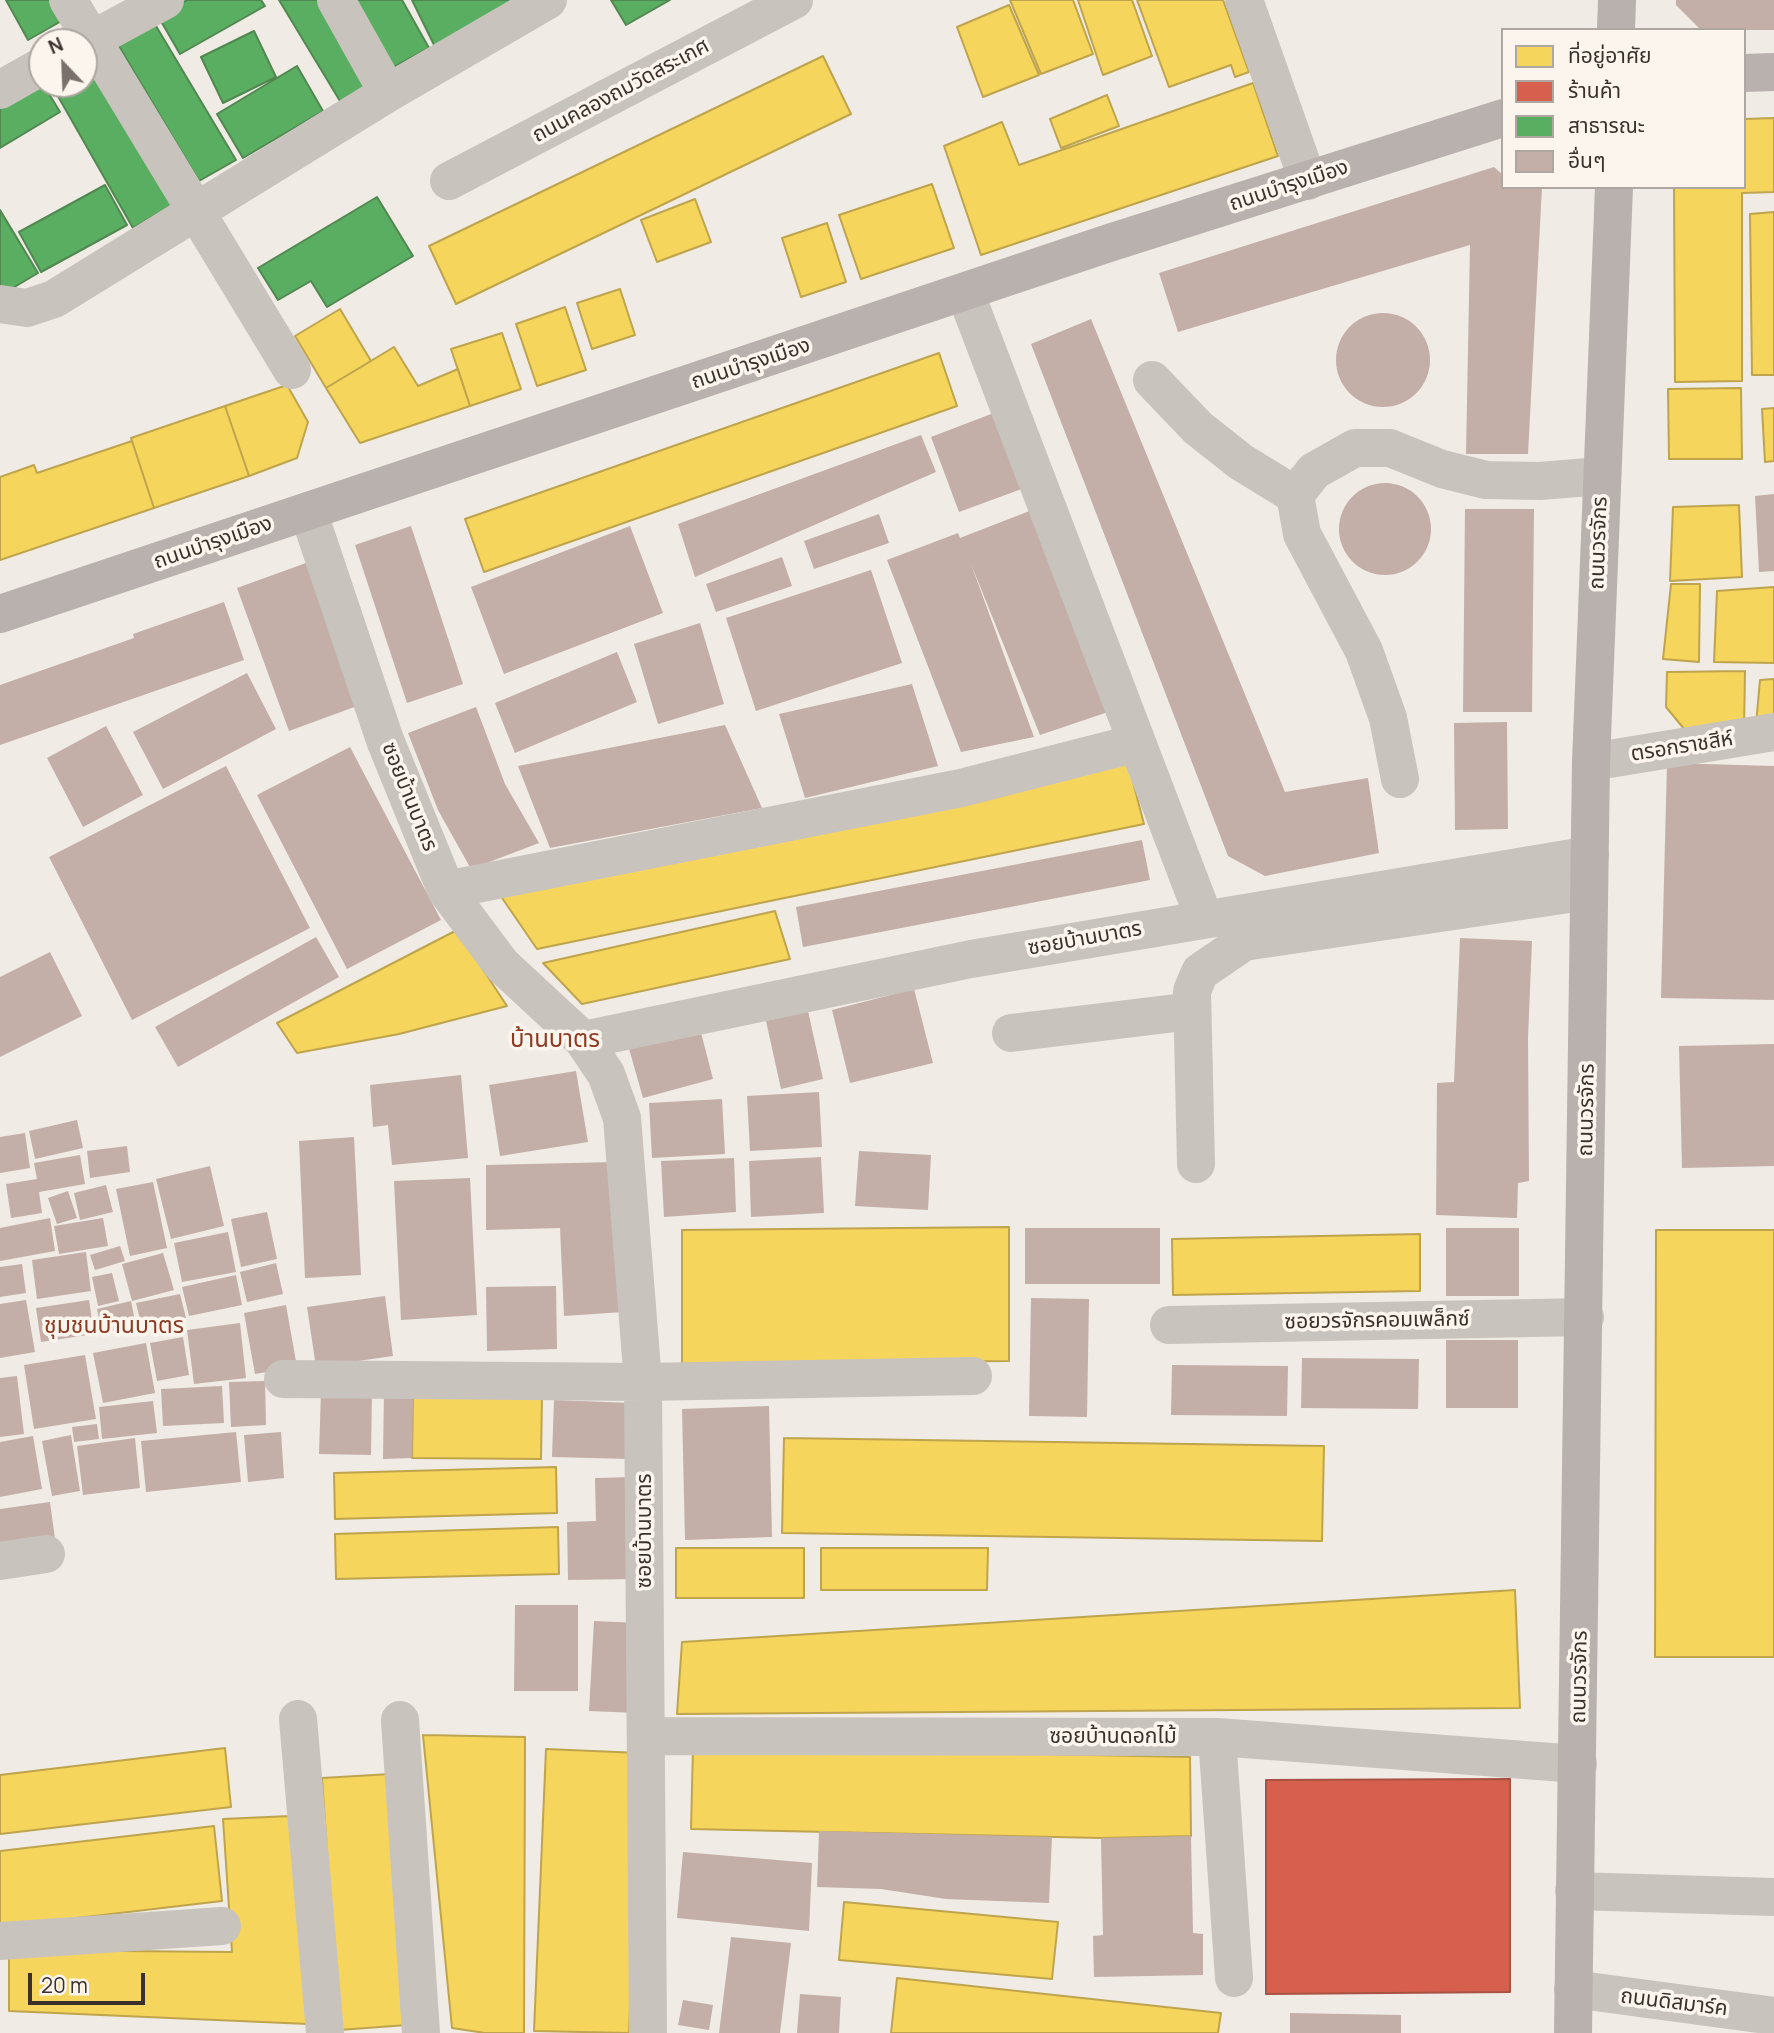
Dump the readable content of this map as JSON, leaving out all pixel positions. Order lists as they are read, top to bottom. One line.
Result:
{"streets":{"main road":["ถนนบำรุงเมือง","ถนนวรจักร"],"street":["ถนนคลองถมวัดสระเกศ","ตรอกราชสีห์","ซอยบ้านบาตร","ซอยวรจักรคอมเพล็กซ์","ซอยบ้านดอกไม้","ถนนดิสมาร์ค"]},"crossings":[["ถนนบำรุงเมือง","ซอยบ้านบาตร"],["ถนนวรจักร","ตรอกราชสีห์"],["ถนนวรจักร","ซอยบ้านบาตร"],["ถนนวรจักร","ซอยวรจักรคอมเพล็กซ์"],["ถนนวรจักร","ซอยบ้านดอกไม้"],["ถนนวรจักร","ถนนดิสมาร์ค"],["ซอยบ้านบาตร","ซอยบ้านดอกไม้"]],"districts":["บ้านบาตร","ชุมชนบ้านบาตร"],"legend":["ที่อยู่อาศัย","ร้านค้า","สาธารณะ","อื่นๆ"],"scale_bar":"20 m","north":"top left"}
